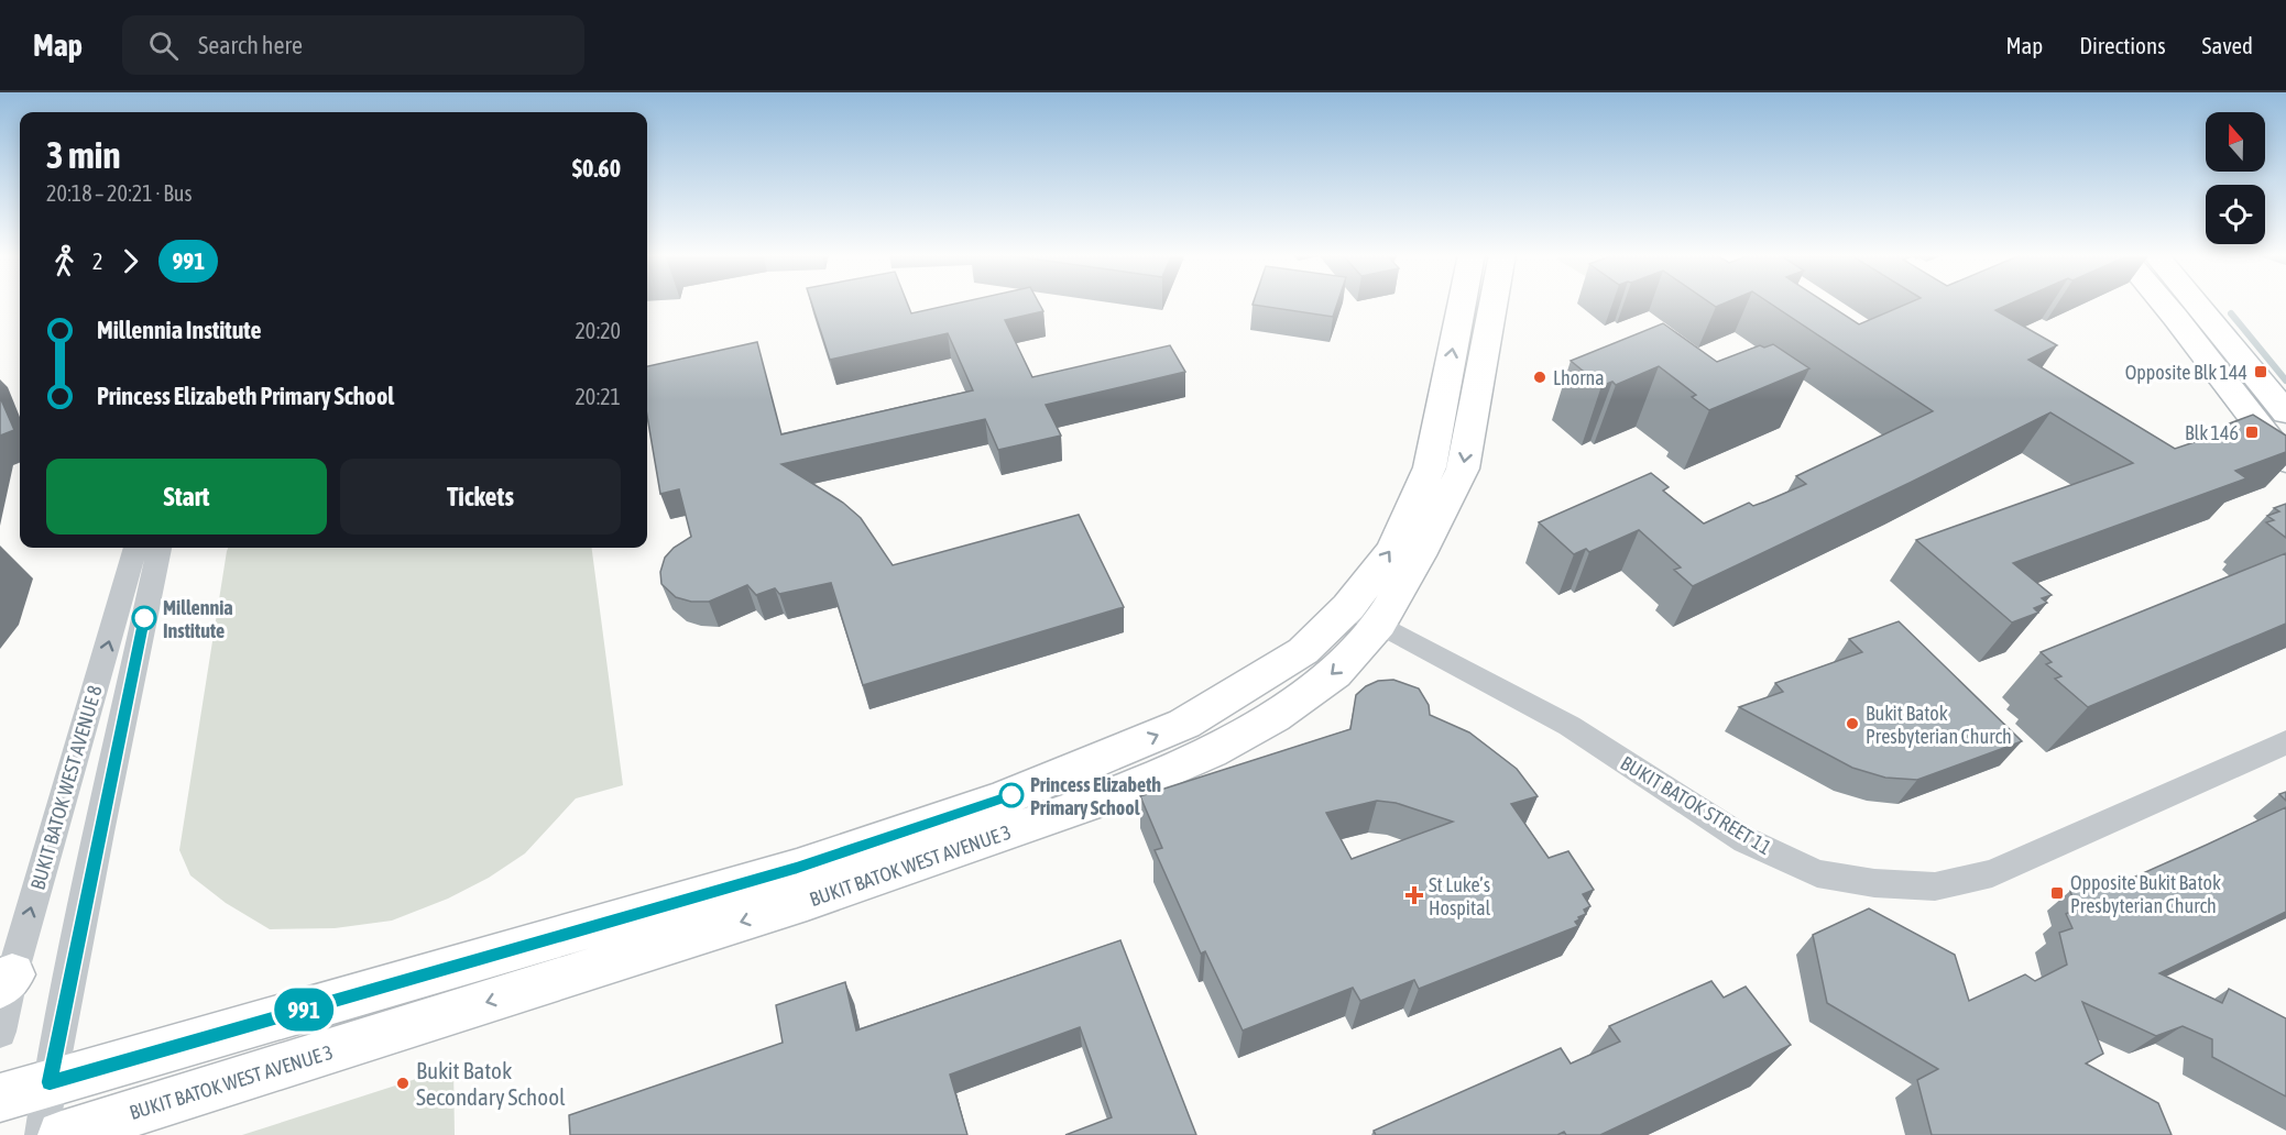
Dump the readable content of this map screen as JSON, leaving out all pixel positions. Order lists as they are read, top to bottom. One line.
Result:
{"streets":{"main road":["BUKIT BATOK WEST AVENUE 3"],"street":["BUKIT BATOK WEST AVENUE 8","BUKIT BATOK STREET 11"]},"crossings":[["BUKIT BATOK WEST AVENUE 8","BUKIT BATOK WEST AVENUE 3"],["BUKIT BATOK STREET 11","BUKIT BATOK WEST AVENUE 3"]],"places":{"transit":["Opposite Blk 144","Blk 146","Opposite Bukit Batok Presbyterian Church"],"other":["Lhorna","Millennia Institute","Bukit Batok Presbyterian Church","Princess Elizabeth Primary School","Bukit Batok Secondary School"],"health":["St Luke’s Hospital"]},"lines":["bus line 991"],"north":"top","page":{"header":"Map","search":"Search here","nav":["Map","Directions","Saved"],"on_map":"991","heading":["3 min","20:18 – 20:21 · Bus","$0.60"],"legs":["2","991"],"list":[{"name":"Millennia Institute","value":"20:20"},{"name":"Princess Elizabeth Primary School","value":"20:21"}],"buttons":["Start","Tickets"]}}
